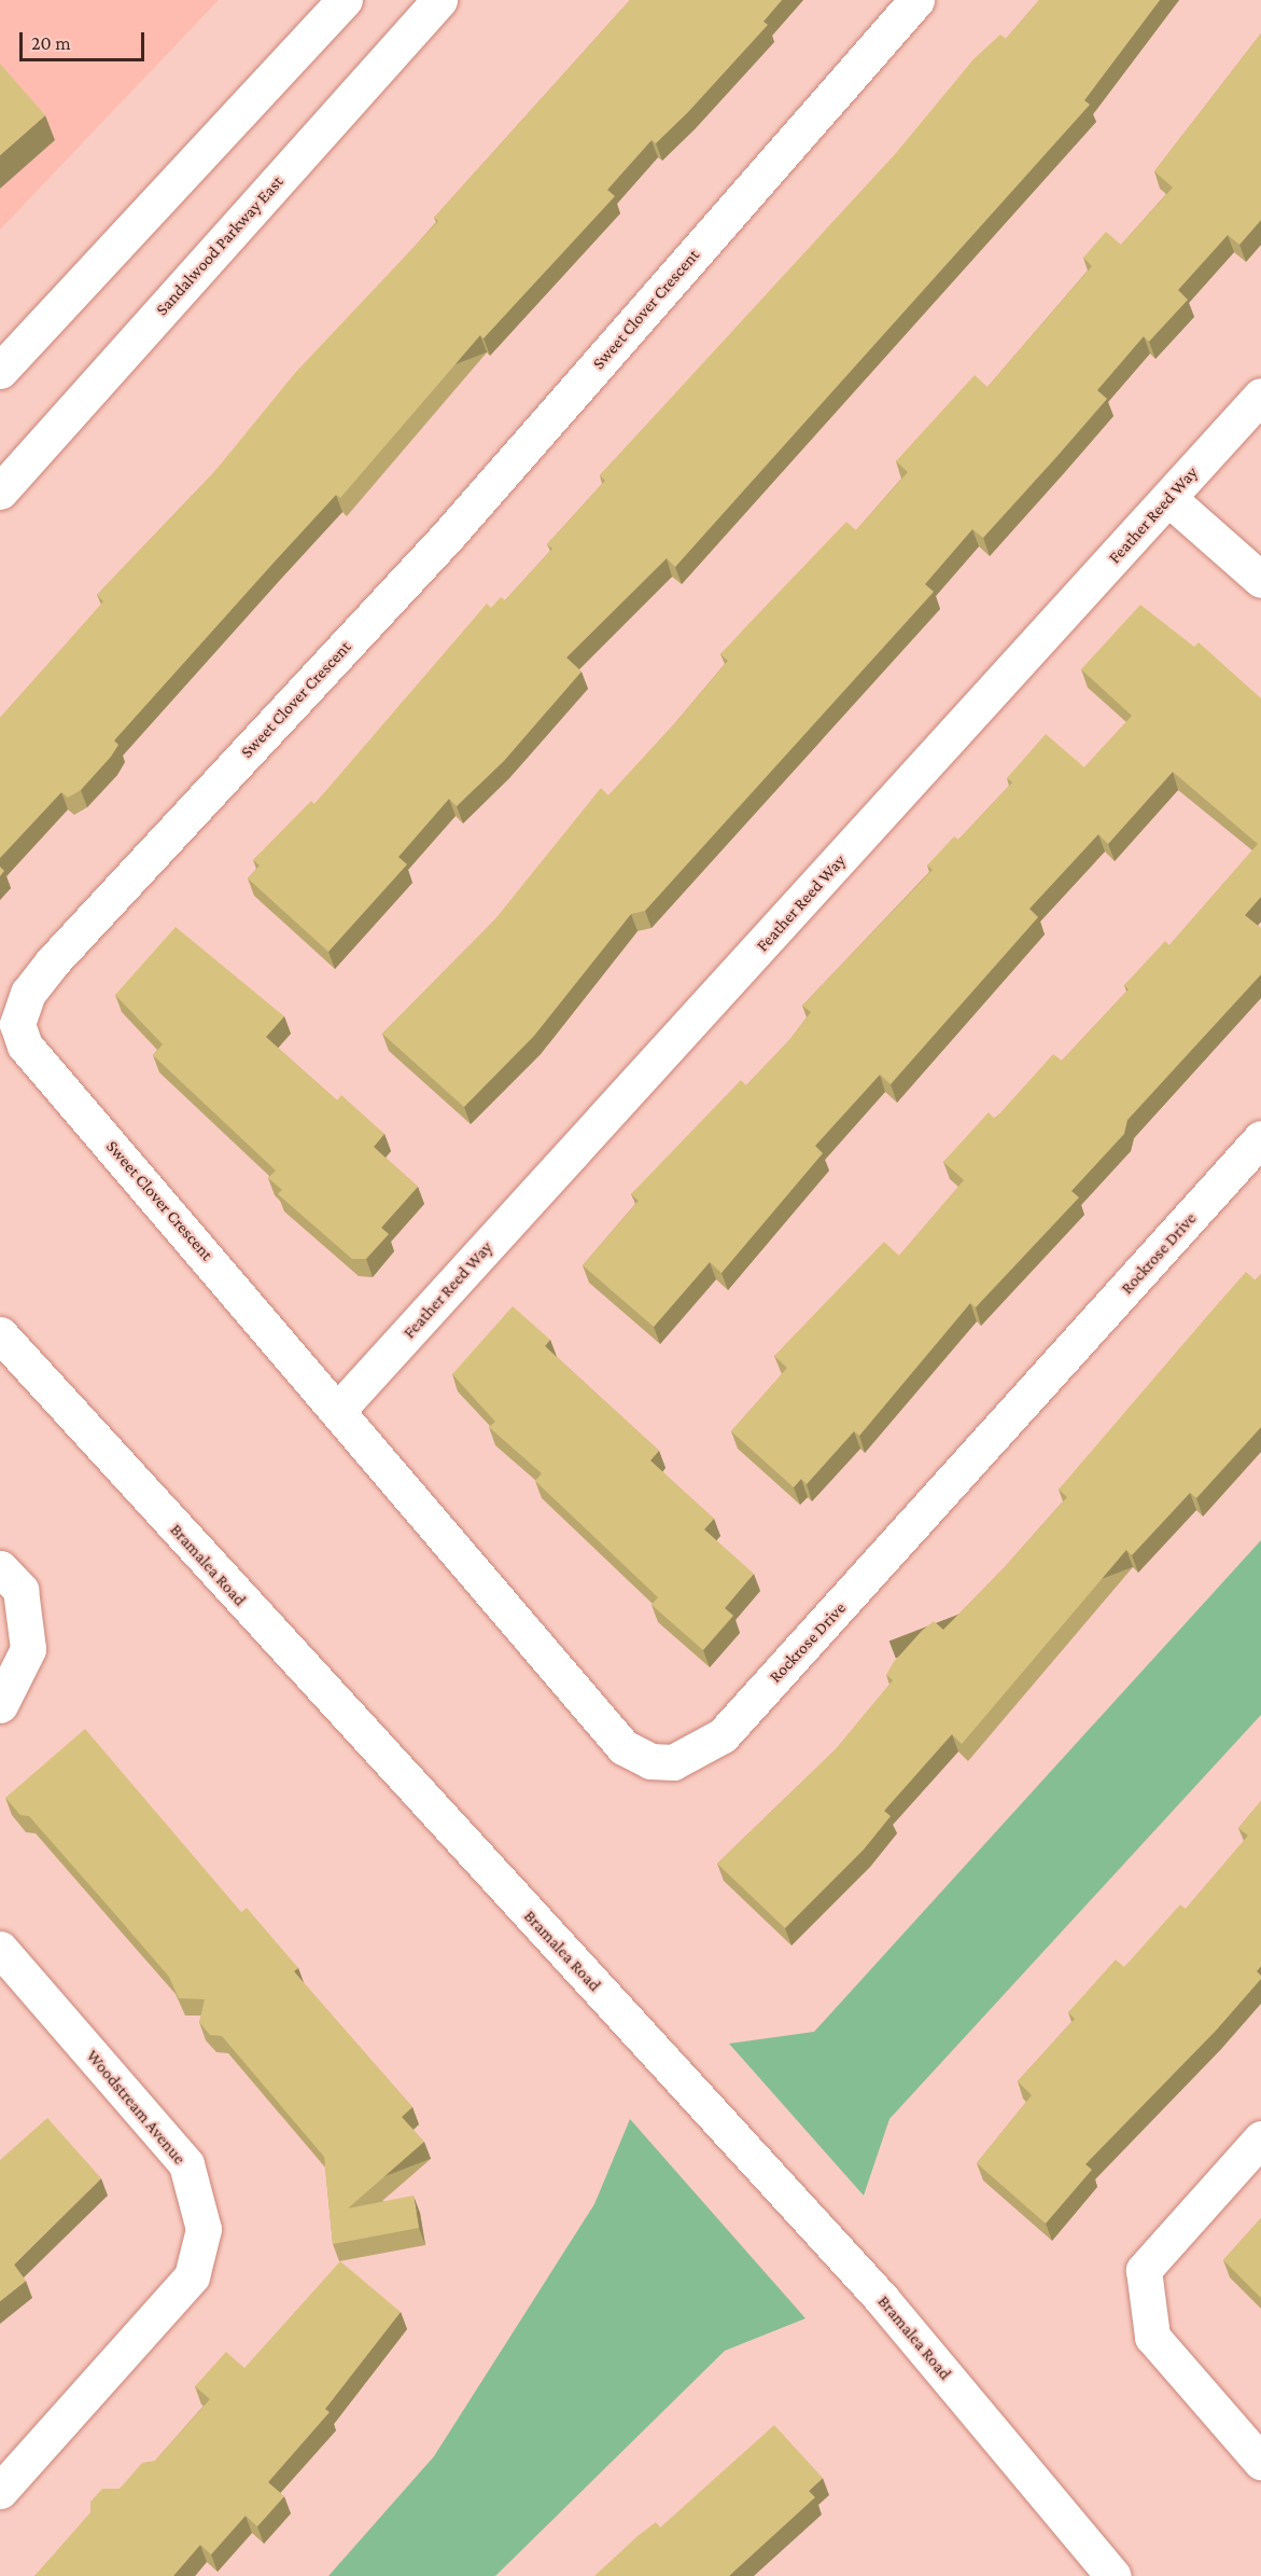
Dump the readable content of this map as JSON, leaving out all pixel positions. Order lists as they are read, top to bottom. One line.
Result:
{"streets":{"street":["Sandalwood Parkway East","Sweet Clover Crescent","Feather Reed Way","Rockrose Drive","Bramalea Road","Woodstream Avenue"]},"crossings":[["Sweet Clover Crescent","Feather Reed Way"],["Sweet Clover Crescent","Rockrose Drive"],["Feather Reed Way","Rockrose Drive"]],"scale_bar":"20 m"}
